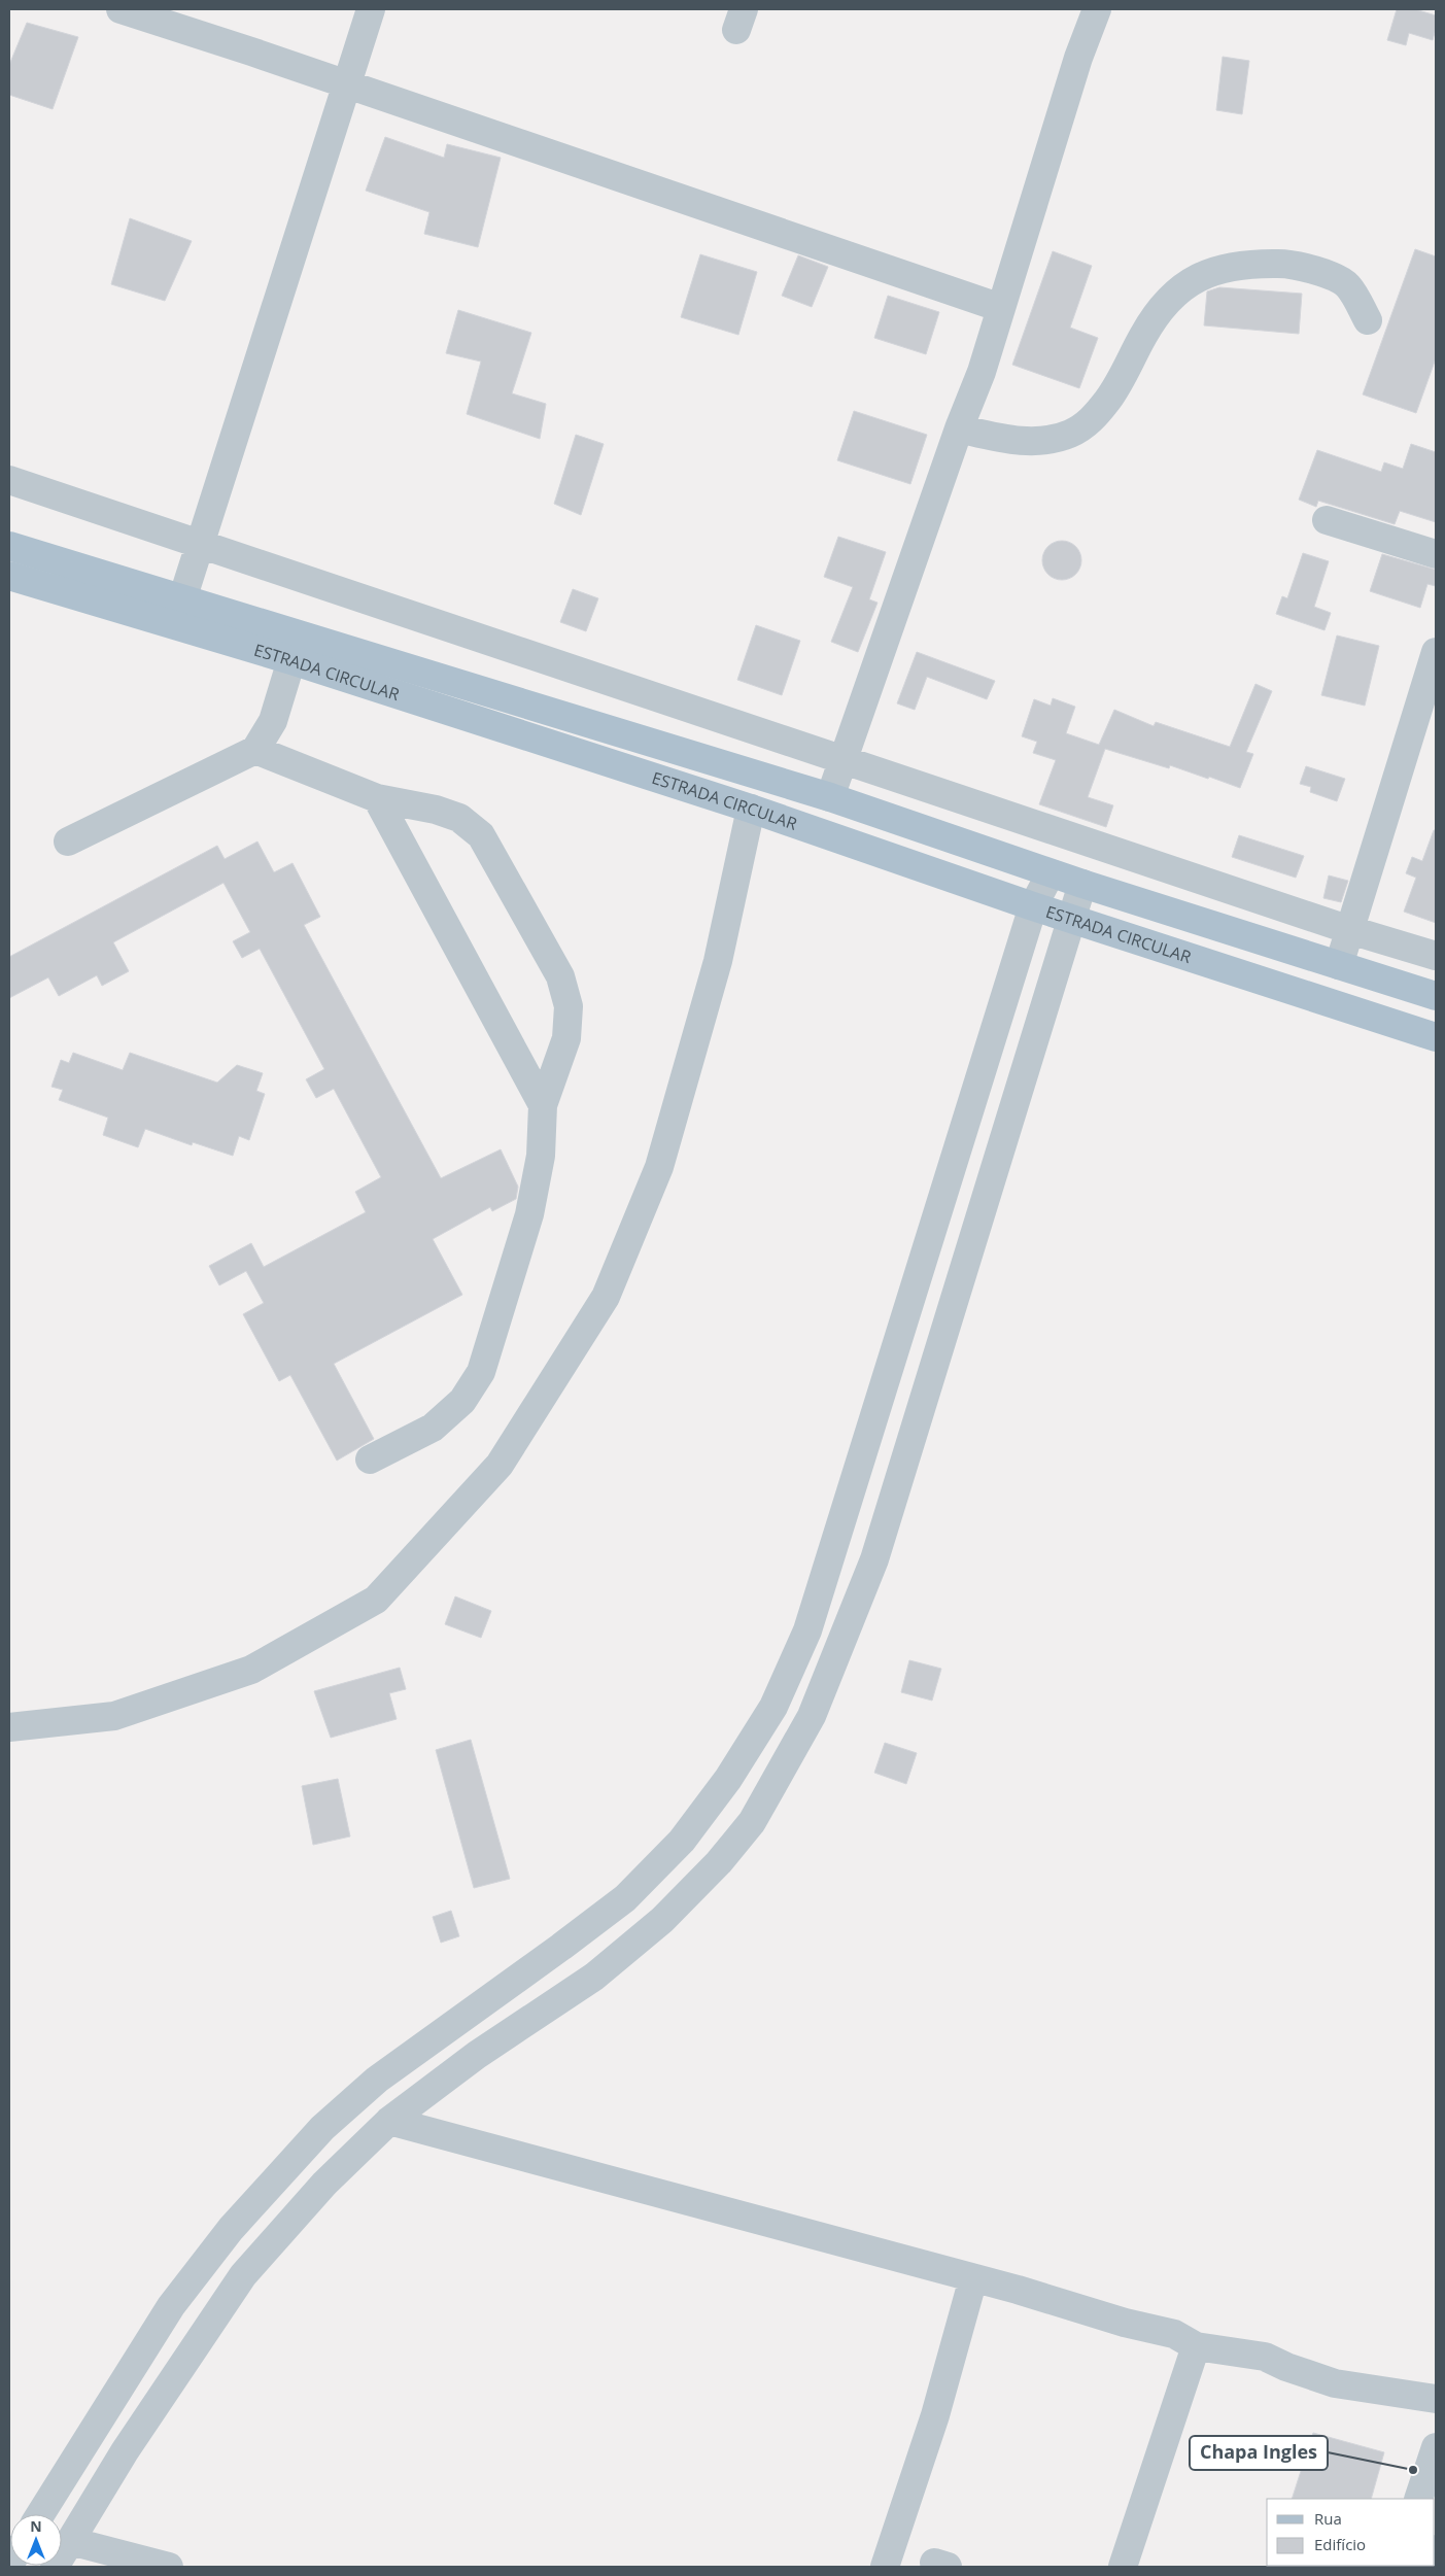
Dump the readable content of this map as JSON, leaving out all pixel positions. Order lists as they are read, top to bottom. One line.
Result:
{"streets":{"main road":["ESTRADA CIRCULAR"]},"places":["Chapa Ingles"],"legend":["Rua","Edifício"],"north":"top"}
